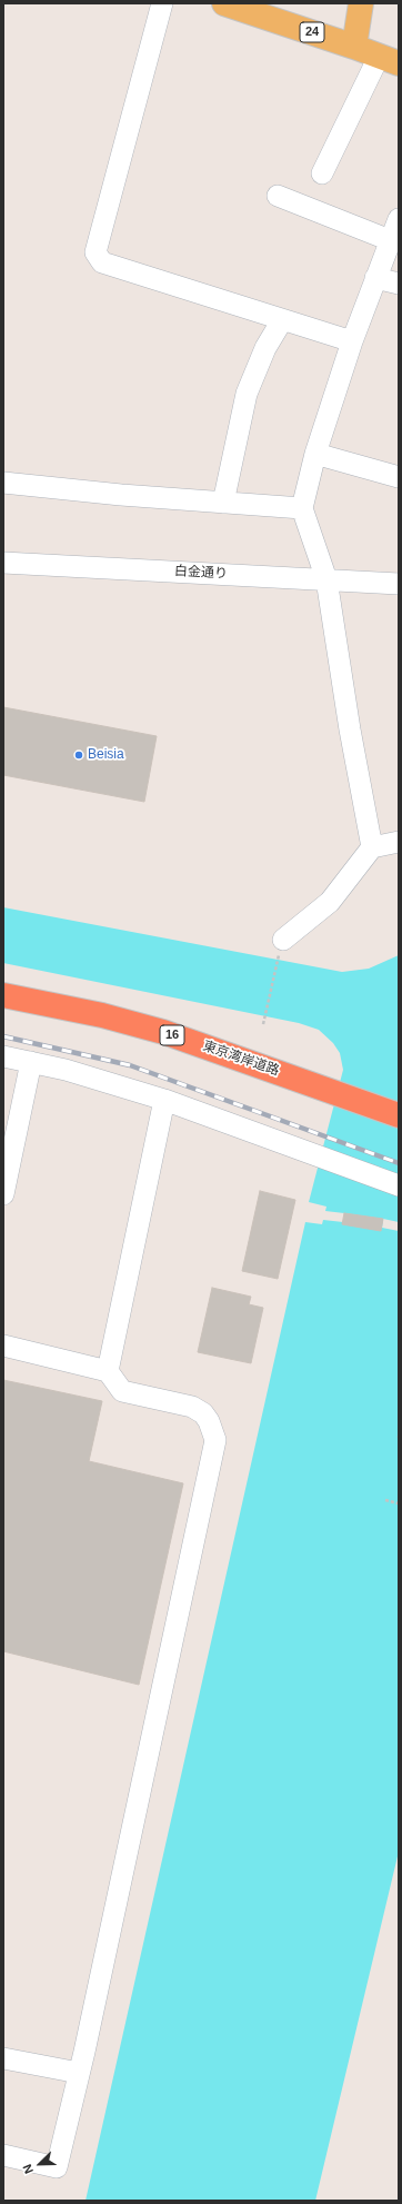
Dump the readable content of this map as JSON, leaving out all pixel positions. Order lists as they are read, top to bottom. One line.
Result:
{"streets":{"highway":["16","東京湾岸道路"],"main road":["24"],"street":["白金通り"]},"places":["Beisia"],"north":"bottom left"}
